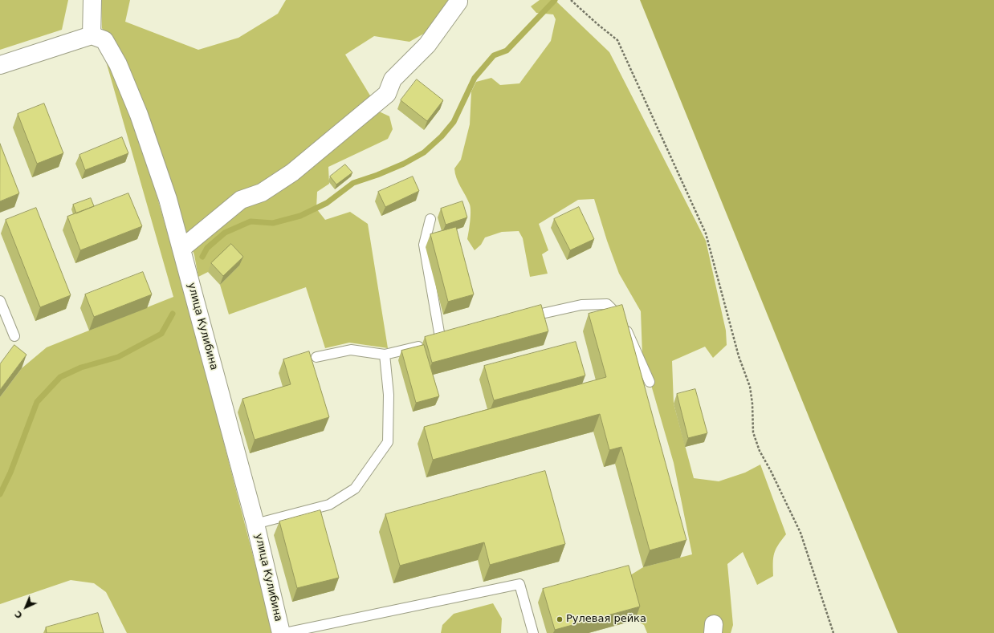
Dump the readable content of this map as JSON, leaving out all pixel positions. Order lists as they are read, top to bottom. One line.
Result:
{"streets":{"street":["улица Кулибина"]},"places":["Рулевая рейка"],"north":"bottom left"}
